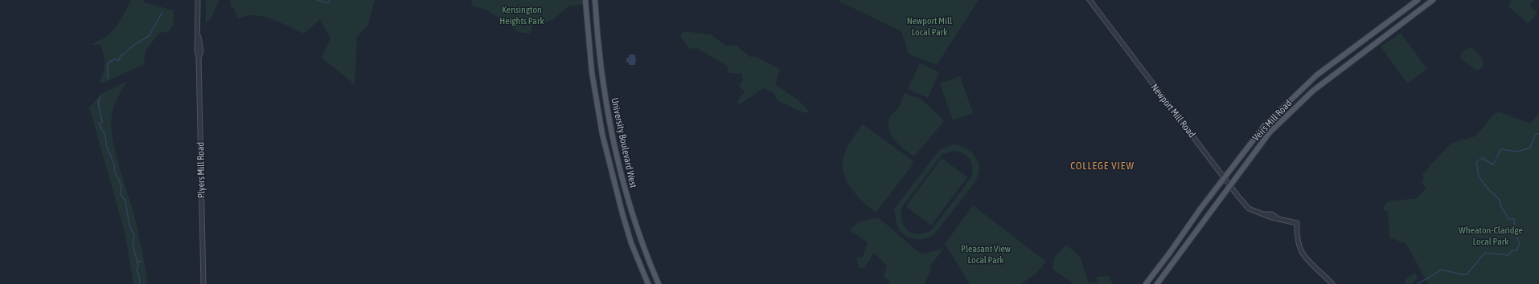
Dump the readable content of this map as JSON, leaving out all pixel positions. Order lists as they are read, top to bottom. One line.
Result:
{"streets":{"main road":["Veirs Mill Road","University Boulevard West"],"street":["Newport Mill Road","Plyers Mill Road"]},"crossings":[["Newport Mill Road","Veirs Mill Road"]],"districts":["COLLEGE VIEW"],"parks":["Kensington Heights Park","Newport Mill Local Park","Wheaton-Claridge Local Park","Pleasant View Local Park"]}
